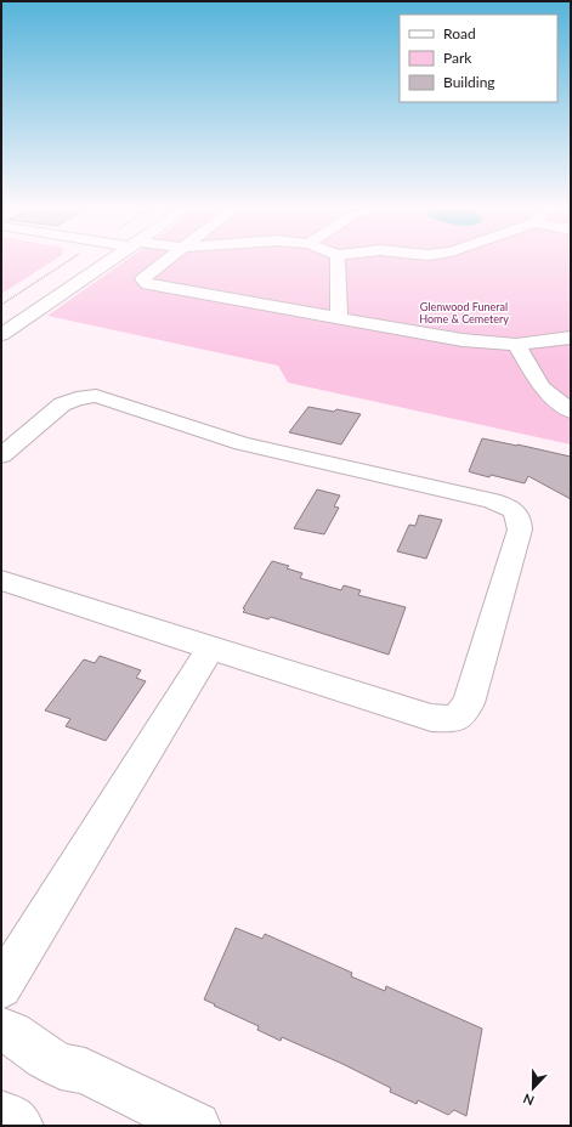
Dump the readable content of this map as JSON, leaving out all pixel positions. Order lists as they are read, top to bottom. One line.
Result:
{"parks":["Glenwood Funeral Home & Cemetery"],"legend":["Road","Park","Building"],"north":"bottom"}
